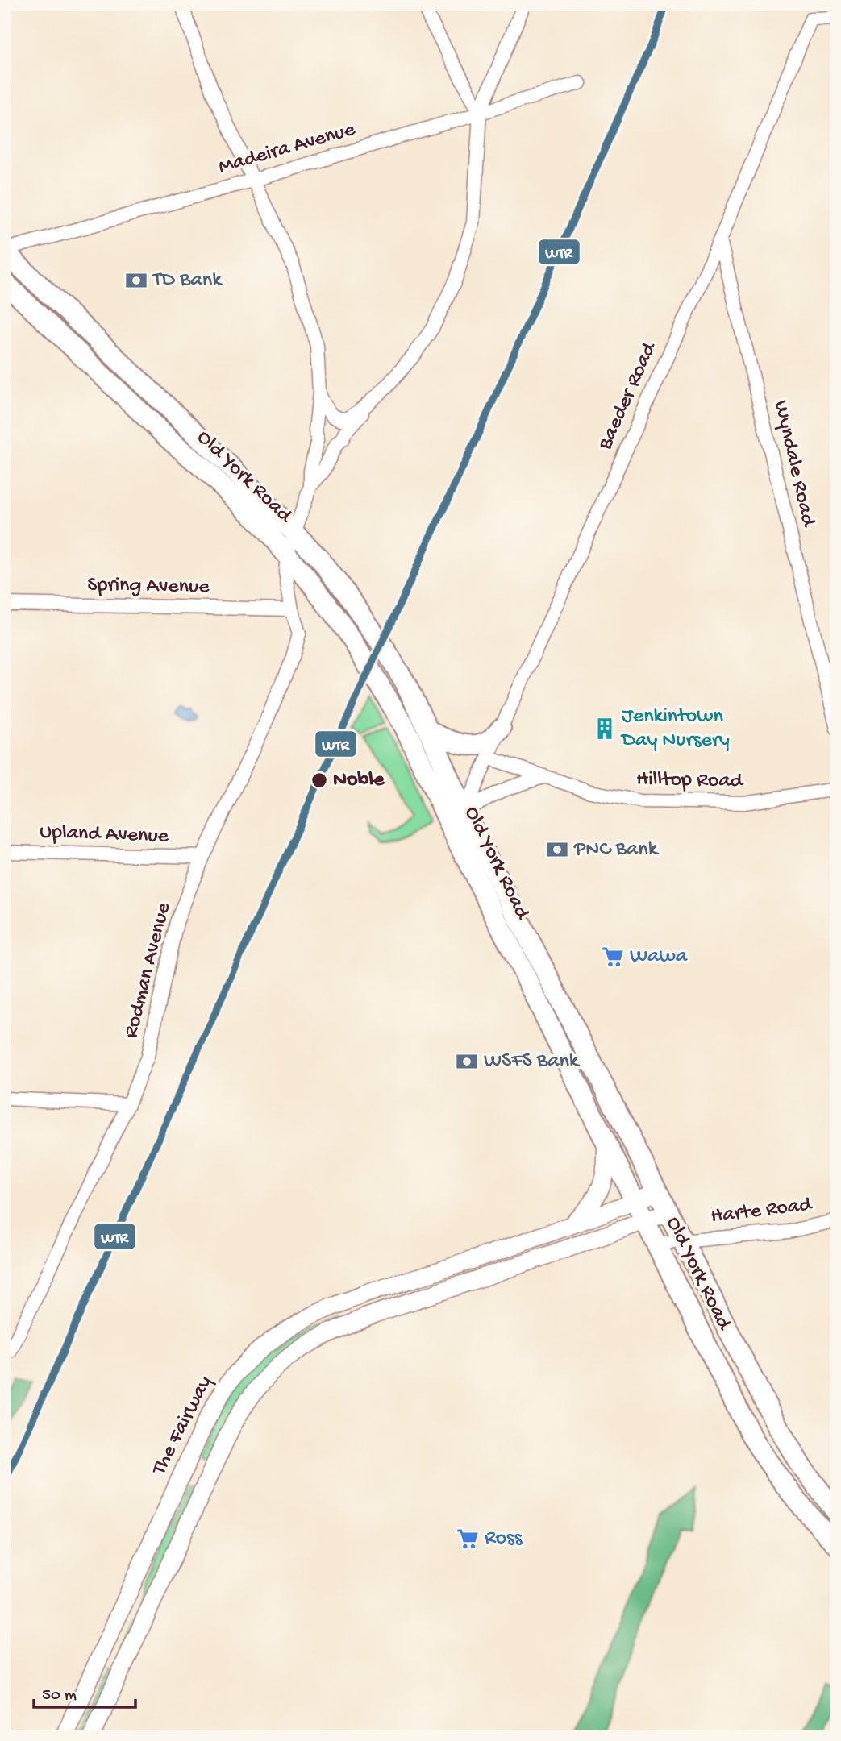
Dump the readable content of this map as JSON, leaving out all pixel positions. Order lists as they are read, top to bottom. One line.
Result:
{"streets":{"highway":["Old York Road"],"main road":["The Fairway"],"street":["Madeira Avenue","Baeder Road","Wyndale Road","Spring Avenue","Hilltop Road","Upland Avenue","Rodman Avenue","Harte Road"]},"crossings":[["Madeira Avenue","Old York Road"],["Baeder Road","Wyndale Road"],["Baeder Road","Old York Road"],["Baeder Road","Hilltop Road"],["Old York Road","Rodman Avenue"],["Old York Road","Harte Road"],["Old York Road","The Fairway"],["Spring Avenue","Rodman Avenue"],["Upland Avenue","Rodman Avenue"]],"places":{"bank":["TD Bank","PNC Bank","WSFS Bank"],"building":["Jenkintown Day Nursery"],"other":["Noble"],"supermarket":["Wawa","Ross"]},"lines":["transit line WTR"],"scale_bar":"50 m"}
